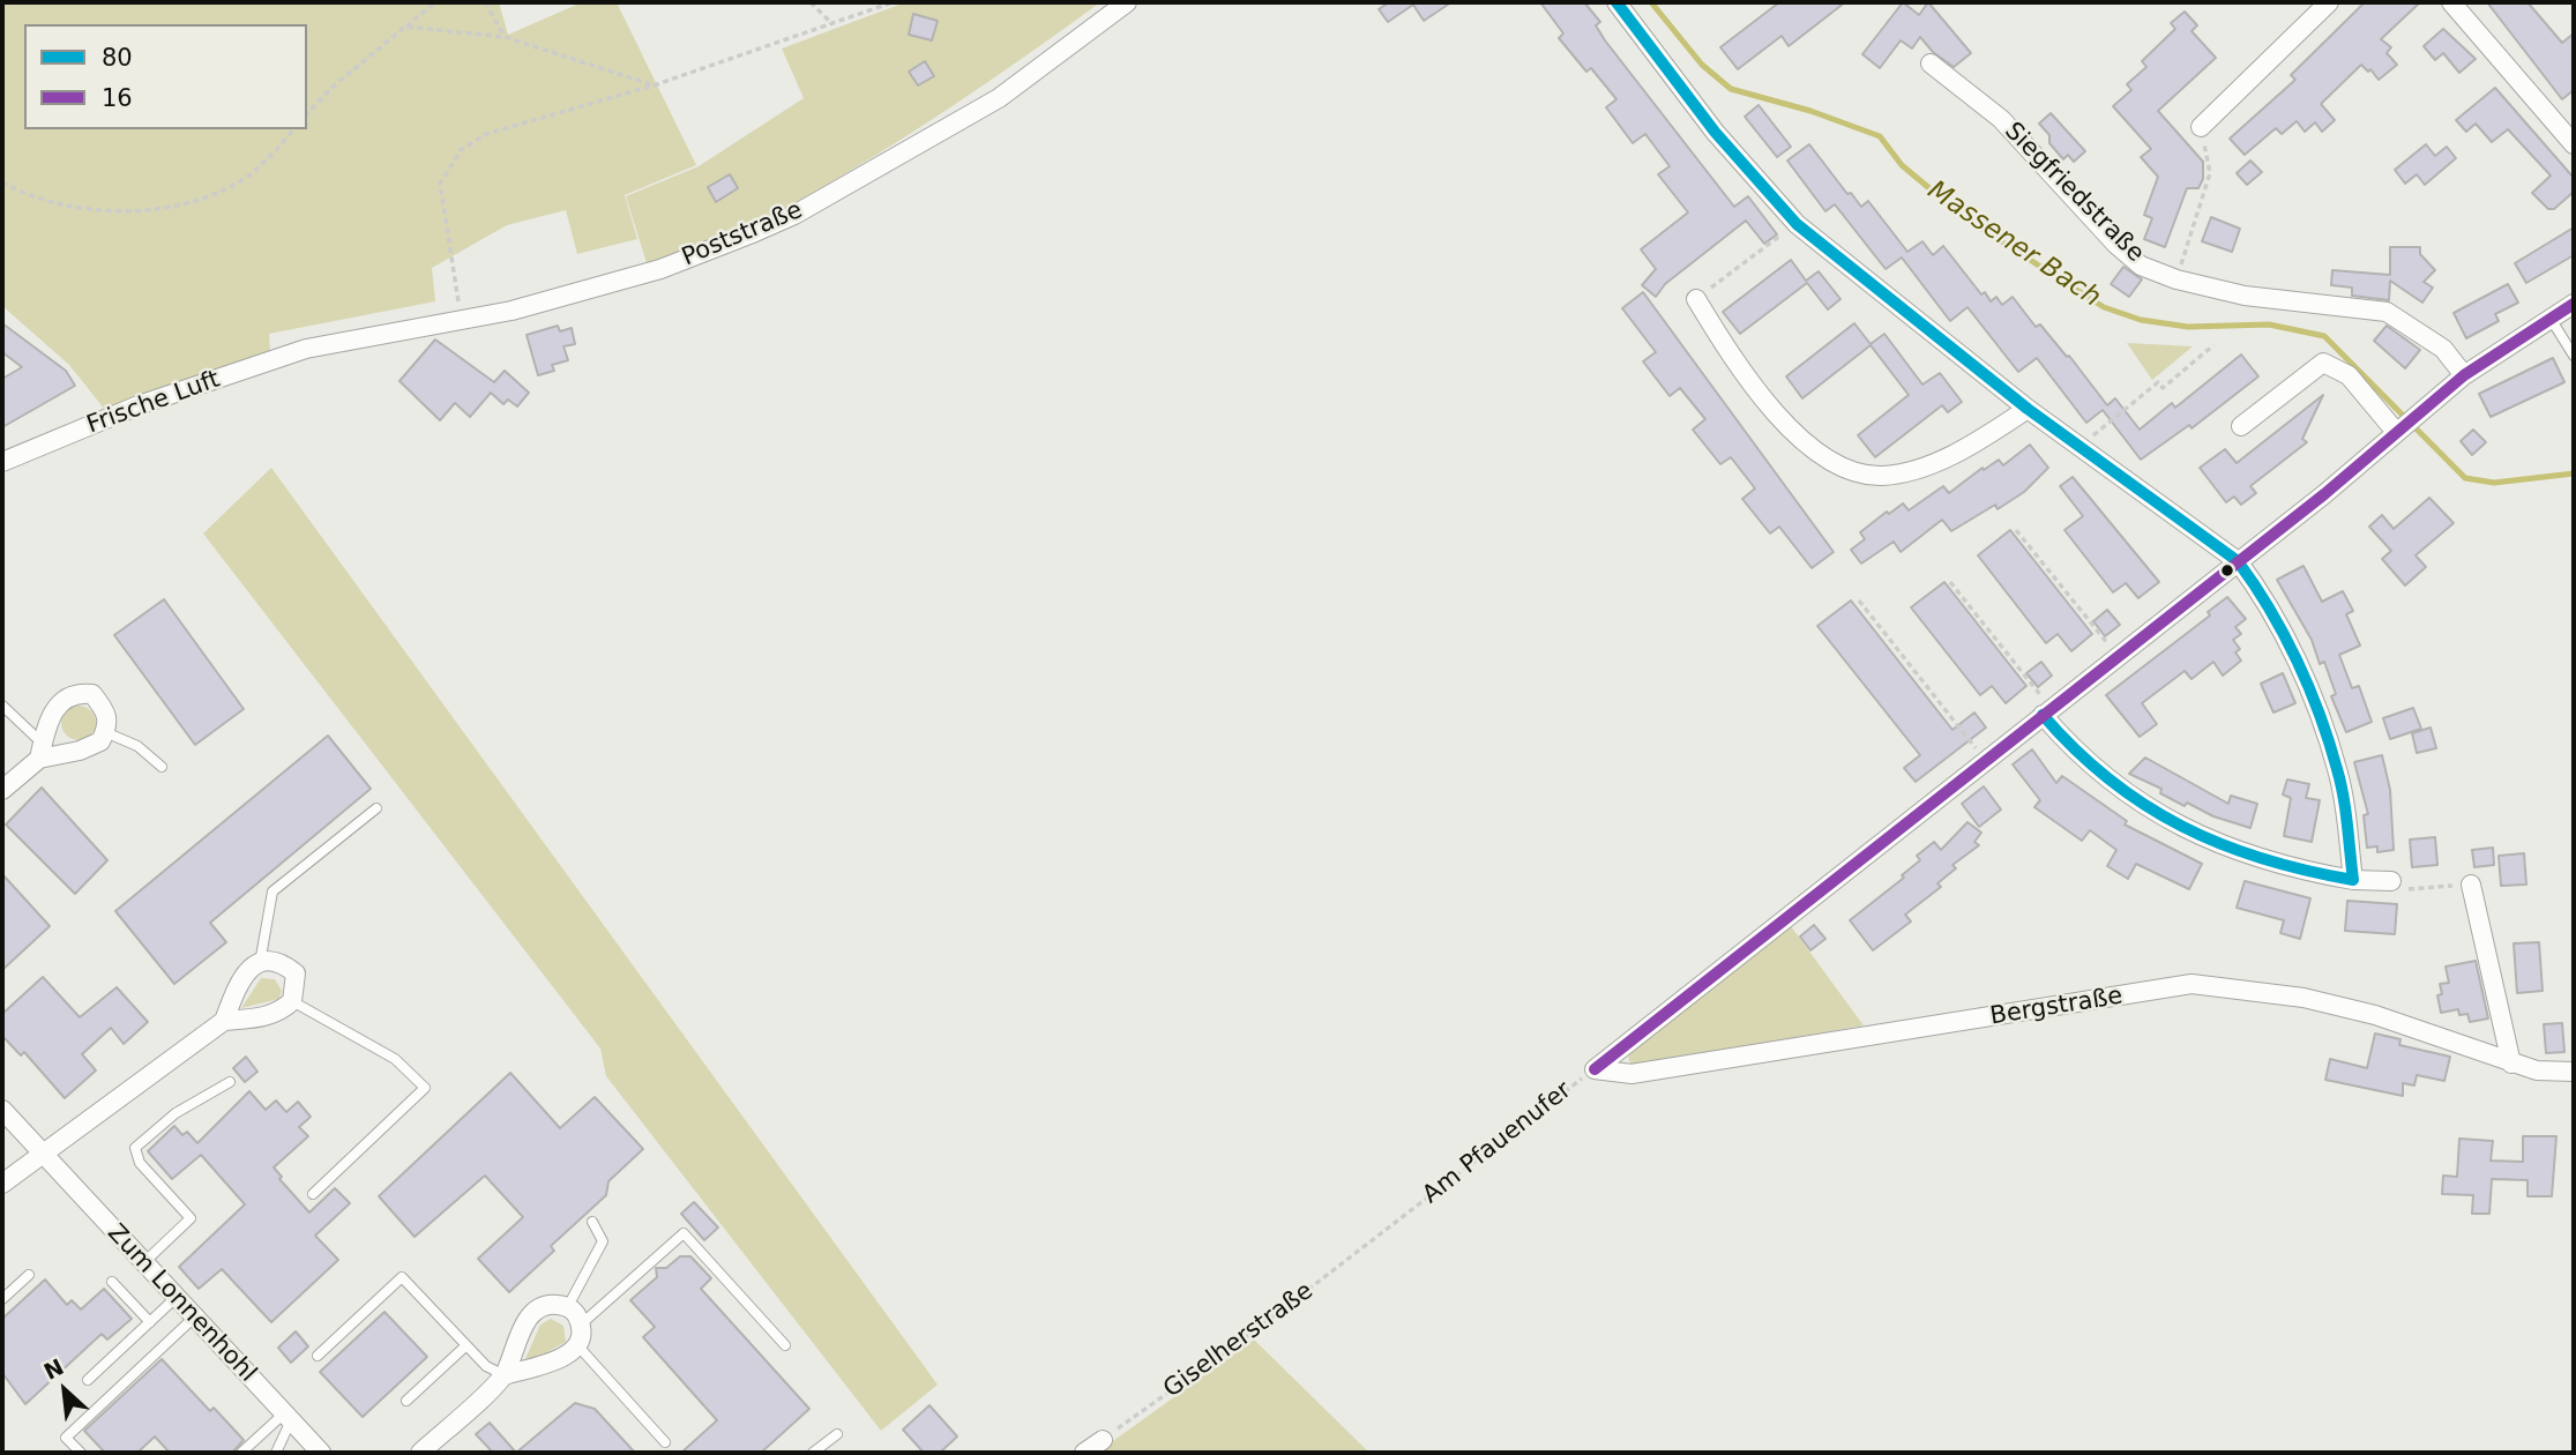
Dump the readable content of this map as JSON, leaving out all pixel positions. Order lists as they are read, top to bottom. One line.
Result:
{"streets":{"street":["Siegfriedstraße","Poststraße","Frische Luft","Bergstraße","Am Pfauenufer","Zum Lonnenhohl"],"path":["Giselherstraße"]},"crossings":[["Siegfriedstraße","Am Pfauenufer"],["Poststraße","Frische Luft"],["Bergstraße","Am Pfauenufer"],["Am Pfauenufer","Giselherstraße"]],"water":["Massener Bach"],"lines":["transit line 80","transit line 16"],"legend":["80","16"],"north":"top left"}
